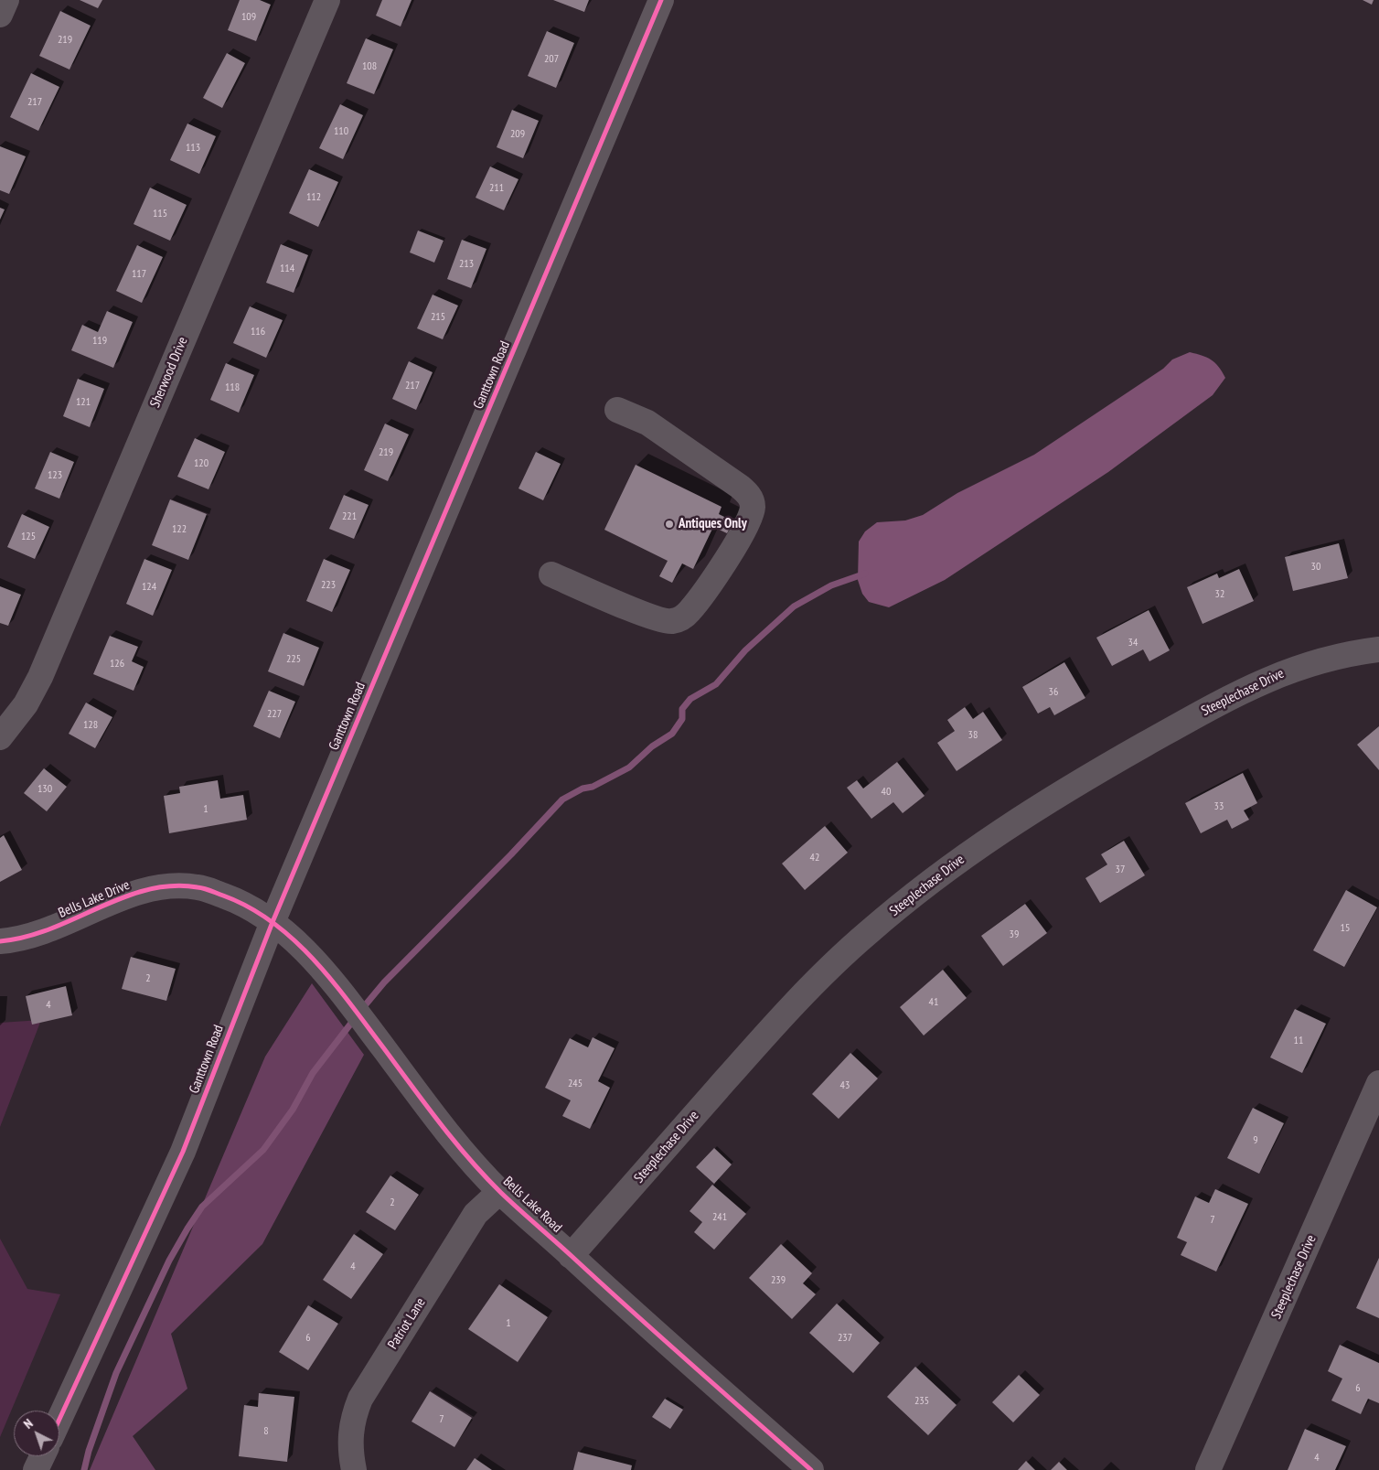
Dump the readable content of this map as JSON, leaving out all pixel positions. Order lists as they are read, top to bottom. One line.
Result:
{"streets":{"street":["Sherwood Drive","Ganttown Road","Steeplechase Drive","Bells Lake Drive","Bells Lake Road","Patriot Lane"]},"crossings":[["Ganttown Road","Bells Lake Drive"],["Ganttown Road","Bells Lake Road"],["Steeplechase Drive","Bells Lake Road"],["Bells Lake Drive","Bells Lake Road"],["Bells Lake Road","Patriot Lane"]],"places":["Antiques Only"],"house_numbers":["109","219","207","108","217","110","209","113","211","112","115","213","114","117","215","116","119","217","118","121","219","120","123","221","122","125","30","223","124","32","34","225","126","36","227","128","38","130","40","33","1","42","37","15","39","2","41","4","11","245","43","9","2","241","7","4","239","1","6","237","6","235","7","8","4"],"north":"top left"}
